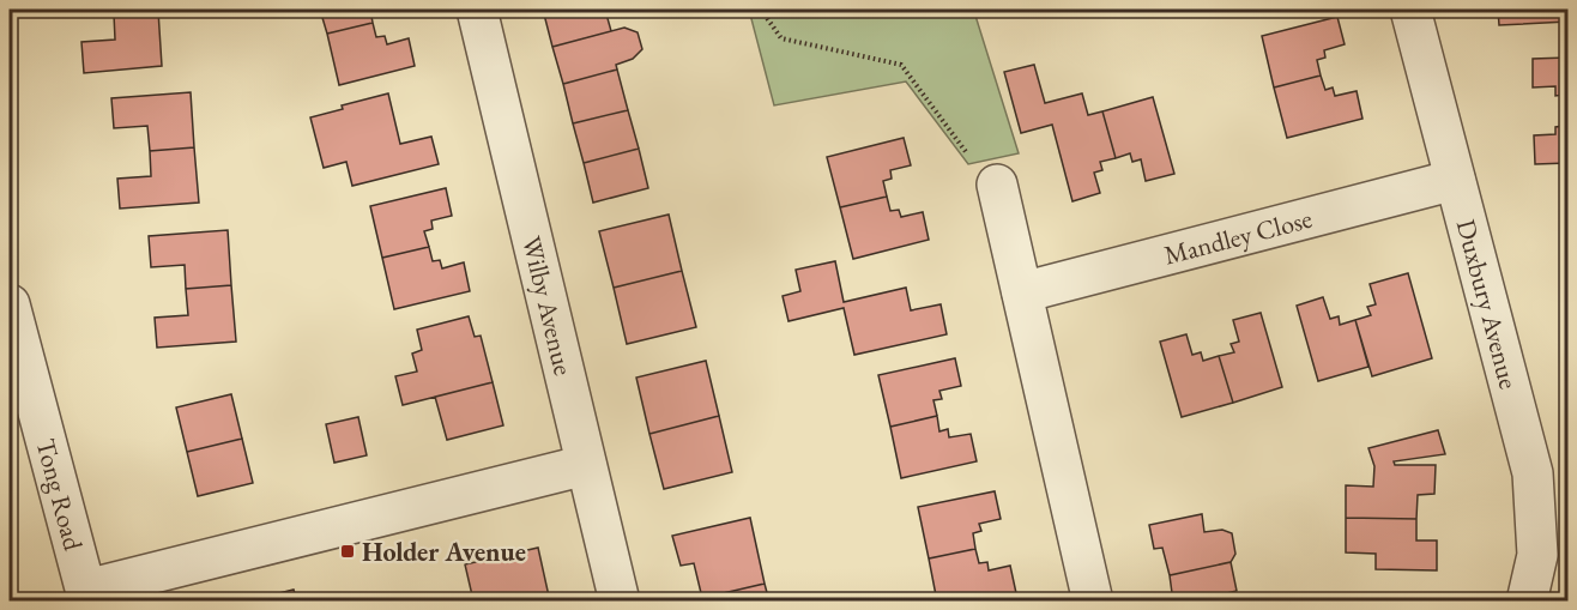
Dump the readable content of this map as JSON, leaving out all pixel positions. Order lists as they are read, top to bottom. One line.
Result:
{"streets":{"street":["Mandley Close","Duxbury Avenue","Wilby Avenue","Tong Road"]},"crossings":[["Mandley Close","Duxbury Avenue"]],"places":{"transit":["Holder Avenue"]}}
